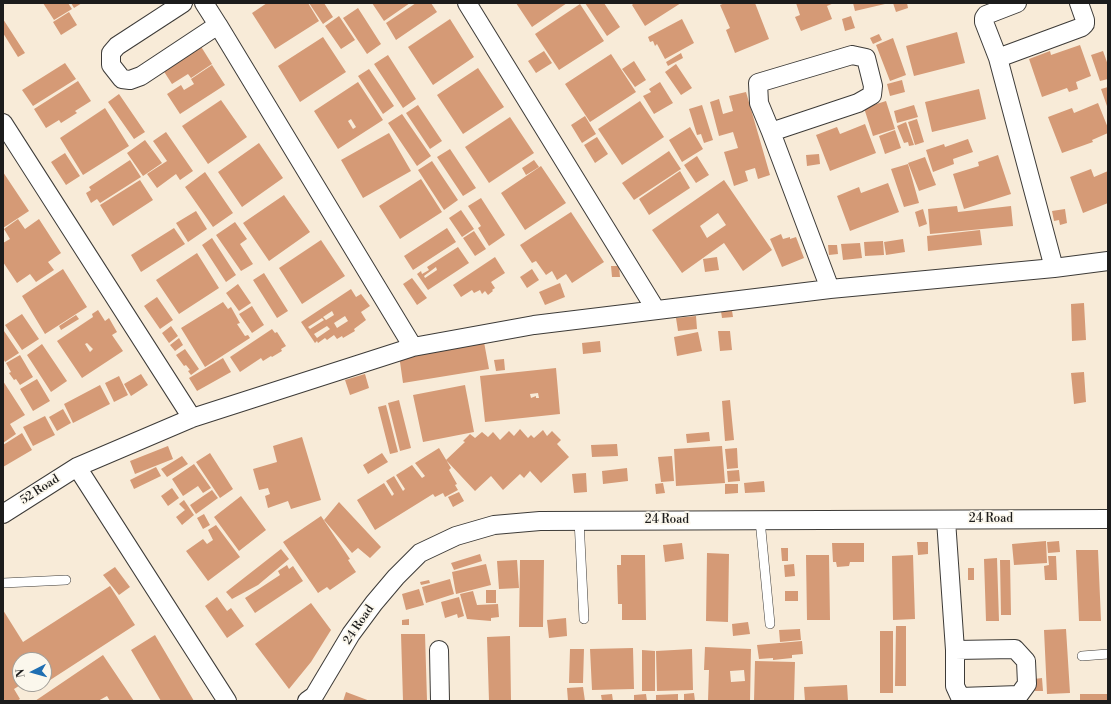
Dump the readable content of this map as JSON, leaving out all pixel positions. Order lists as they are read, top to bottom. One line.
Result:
{"streets":{"street":["52 Road","24 Road"]},"north":"left"}
